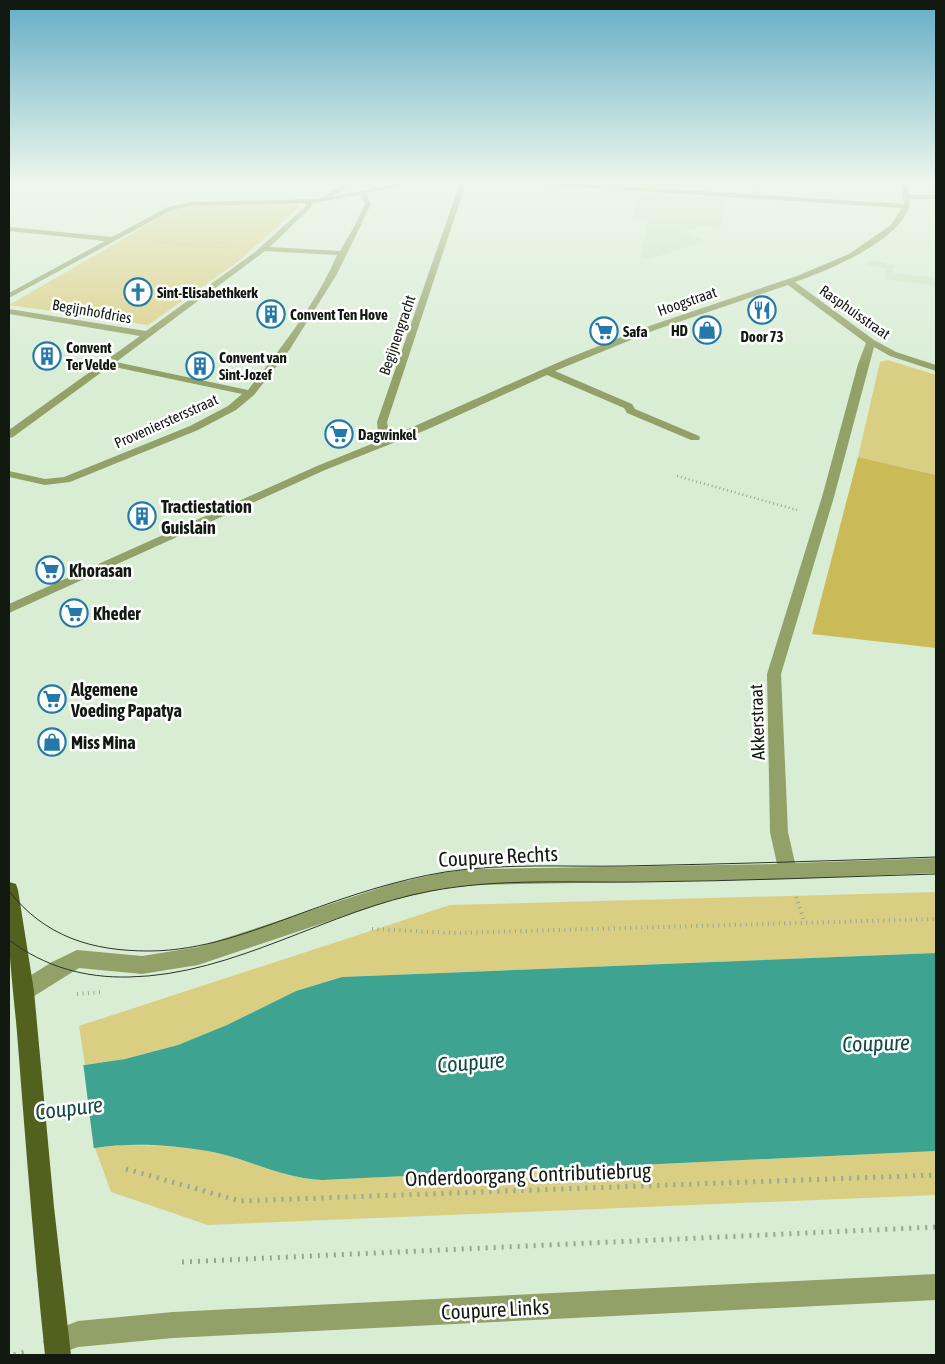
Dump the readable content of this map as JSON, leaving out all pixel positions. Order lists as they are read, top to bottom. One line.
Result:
{"streets":{"street":["Hoogstraat","Begijnhofdries","Rasphuisstraat","Begijnengracht","Provenierstersstraat","Akkerstraat","Coupure Rechts","Coupure Links"],"path":["Onderdoorgang Contributiebrug"]},"crossings":[["Hoogstraat","Rasphuisstraat"],["Hoogstraat","Begijnengracht"],["Rasphuisstraat","Akkerstraat"],["Akkerstraat","Coupure Rechts"]],"water":["Coupure"],"places":{"church":["Sint-Elisabethkerk"],"restaurant":["Door 73"],"building":["Convent Ten Hove","Convent Ter Velde","Convent van Sint-Jozef","Tractiestation Guislain"],"shop":["HD","Miss Mina"],"supermarket":["Safa","Dagwinkel","Khorasan","Kheder","Algemene Voeding Papatya"]}}
